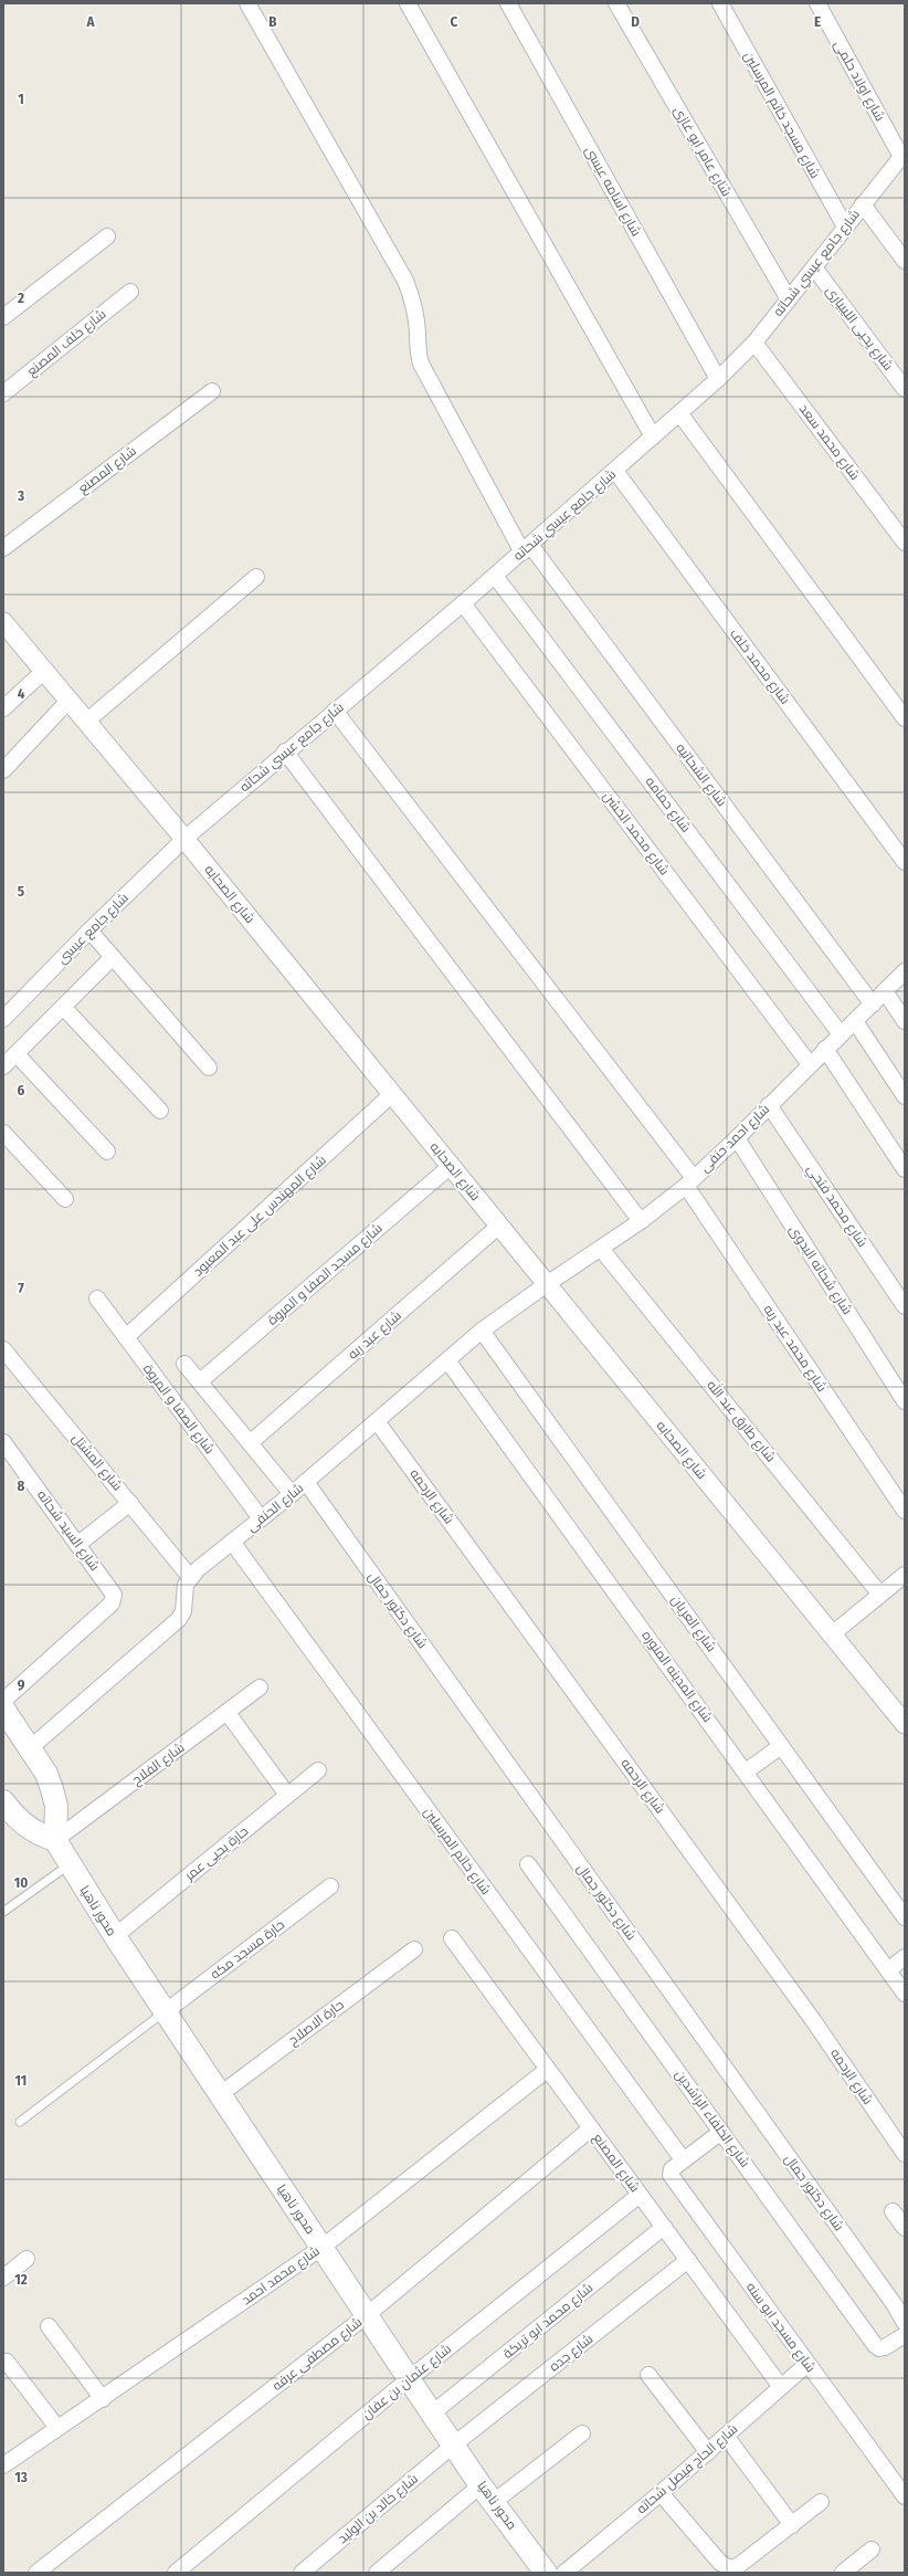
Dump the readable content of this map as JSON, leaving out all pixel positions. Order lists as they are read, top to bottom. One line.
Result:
{"streets":{"main road":["محور ناهيا"],"street":["شارع اولاد حلمى","شارع مسجد خاتم المرسلين","شارع عامر ابو غازى","شارع اسامه عيسى","شارع جامع عيسي شحاته","شارع يحيى الليبيارى","شارع خلف المصنع","شارع محمد سعد","شارع المصنع","شارع محمد خلف","شارع الشحاتيه","شارع حمامه","شارع محمد الخشن","شارع الصحابه","شارع جامع عيسى","شارع احمد حنفى","شارع محمد فتحي","شارع المهندس على عبد المعبود","شارع شحاته البدوى","شارع مسجد الصفا و المروة","شارع عبد ربه","شارع محمد عبد ربه","شارع الصفا و المروة","شارع طارق عبد الله","شارع المشتل","شارع الرحمه","شارع الحنفى","شارع السيد شحاته","شارع دكتور جمال","شارع العريان","شارع المدينه المنوره","شارع الفلاح","شارع خاتم المرسلين","حارة يحيى عمر","حارة مسجد مكه","حارة الاصلاح","شارع الخلفاء الراشدين","شارع محمد احمد","شارع محمد ابو تريكة","شارع مسجد ابو سنه","شارع جده","شارع مصطفى عرفه","شارع عثمان بن عفان","شارع الحاج فيصل شحاته","شارع خالد بن الوليد"]},"crossings":[["شارع اولاد حلمى","شارع جامع عيسي شحاته"],["شارع مسجد خاتم المرسلين","شارع جامع عيسي شحاته"],["شارع عامر ابو غازى","شارع جامع عيسي شحاته"],["شارع اسامه عيسى","شارع جامع عيسي شحاته"],["شارع جامع عيسي شحاته","شارع يحيى الليبيارى"],["شارع جامع عيسي شحاته","شارع محمد سعد"],["شارع جامع عيسي شحاته","شارع محمد خلف"],["شارع جامع عيسي شحاته","شارع الشحاتيه"],["شارع جامع عيسي شحاته","شارع حمامه"],["شارع جامع عيسي شحاته","شارع محمد الخشن"],["شارع جامع عيسي شحاته","شارع الصحابه"],["شارع جامع عيسي شحاته","شارع جامع عيسى"],["شارع جامع عيسي شحاته","شارع محمد عبد ربه"],["شارع المصنع","شارع محمد احمد"],["شارع المصنع","شارع محمد ابو تريكة"],["شارع المصنع","شارع جده"],["شارع المصنع","شارع مصطفى عرفه"],["شارع المصنع","شارع عثمان بن عفان"],["شارع المصنع","شارع الحاج فيصل شحاته"],["شارع الشحاتيه","شارع احمد حنفى"],["شارع حمامه","شارع احمد حنفى"],["شارع محمد الخشن","شارع احمد حنفى"],["شارع الصحابه","شارع جامع عيسى"],["شارع الصحابه","شارع احمد حنفى"],["شارع الصحابه","شارع المهندس على عبد المعبود"],["شارع الصحابه","شارع مسجد الصفا و المروة"],["شارع الصحابه","شارع عبد ربه"],["شارع الصحابه","شارع الحنفى"],["شارع احمد حنفى","شارع محمد فتحي"],["شارع احمد حنفى","شارع شحاته البدوى"],["شارع احمد حنفى","شارع محمد عبد ربه"],["شارع احمد حنفى","شارع طارق عبد الله"],["شارع احمد حنفى","شارع الحنفى"],["شارع المهندس على عبد المعبود","شارع الصفا و المروة"],["شارع الصفا و المروة","شارع الحنفى"],["شارع المشتل","شارع الحنفى"],["شارع الرحمه","شارع الحنفى"],["شارع الحنفى","شارع دكتور جمال"],["شارع الحنفى","شارع العريان"],["شارع الحنفى","شارع المدينه المنوره"],["شارع الحنفى","شارع خاتم المرسلين"],["شارع الفلاح","محور ناهيا"],["شارع خاتم المرسلين","شارع مسجد ابو سنه"],["حارة يحيى عمر","محور ناهيا"],["محور ناهيا","حارة مسجد مكه"],["محور ناهيا","حارة الاصلاح"],["محور ناهيا","شارع محمد احمد"],["محور ناهيا","شارع محمد ابو تريكة"],["محور ناهيا","شارع جده"],["محور ناهيا","شارع مصطفى عرفه"],["محور ناهيا","شارع عثمان بن عفان"],["محور ناهيا","شارع خالد بن الوليد"],["شارع مسجد ابو سنه","شارع الحاج فيصل شحاته"],["شارع جده","شارع خالد بن الوليد"]],"grid":{"columns":["A","B","C","D","E"],"rows":["1","2","3","4","5","6","7","8","9","10","11","12","13"]}}
